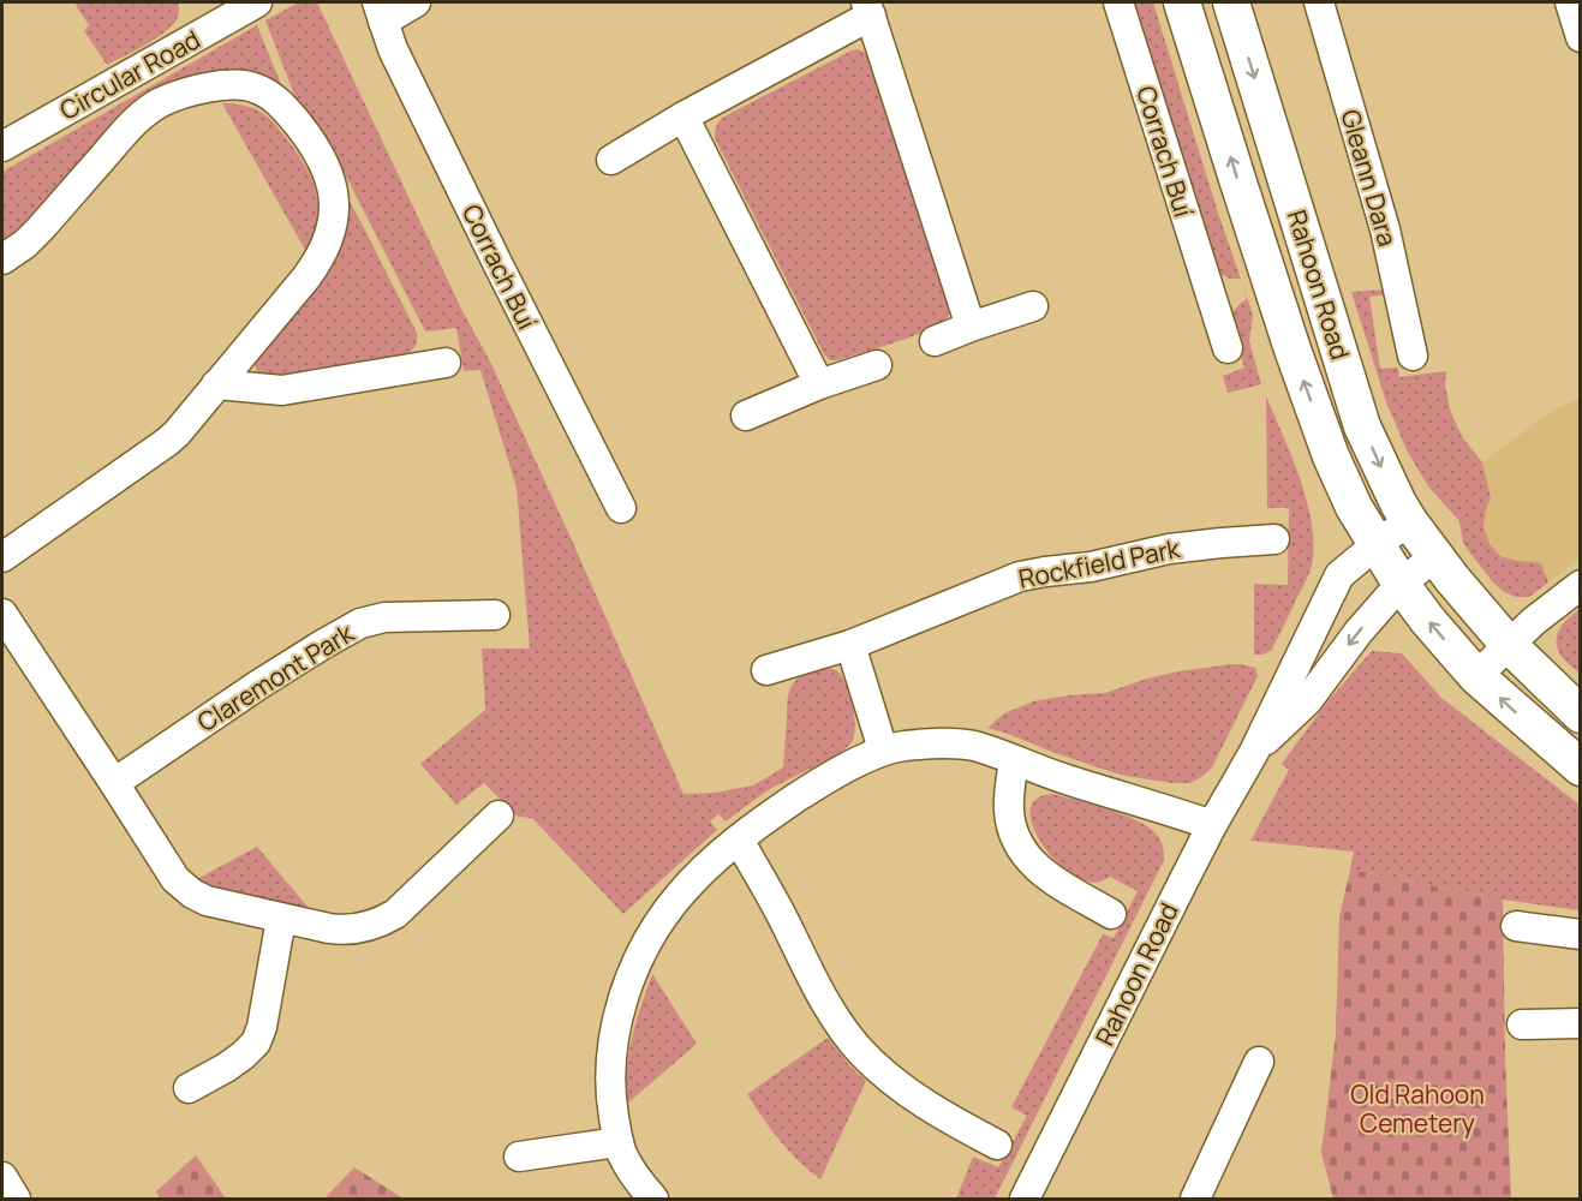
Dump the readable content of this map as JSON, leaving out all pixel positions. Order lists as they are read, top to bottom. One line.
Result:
{"streets":{"main road":["Rahoon Road"],"street":["Circular Road","Corrach Buí","Gleann Dara","Rockfield Park","Claremont Park"]},"parks":["Old Rahoon Cemetery"]}
